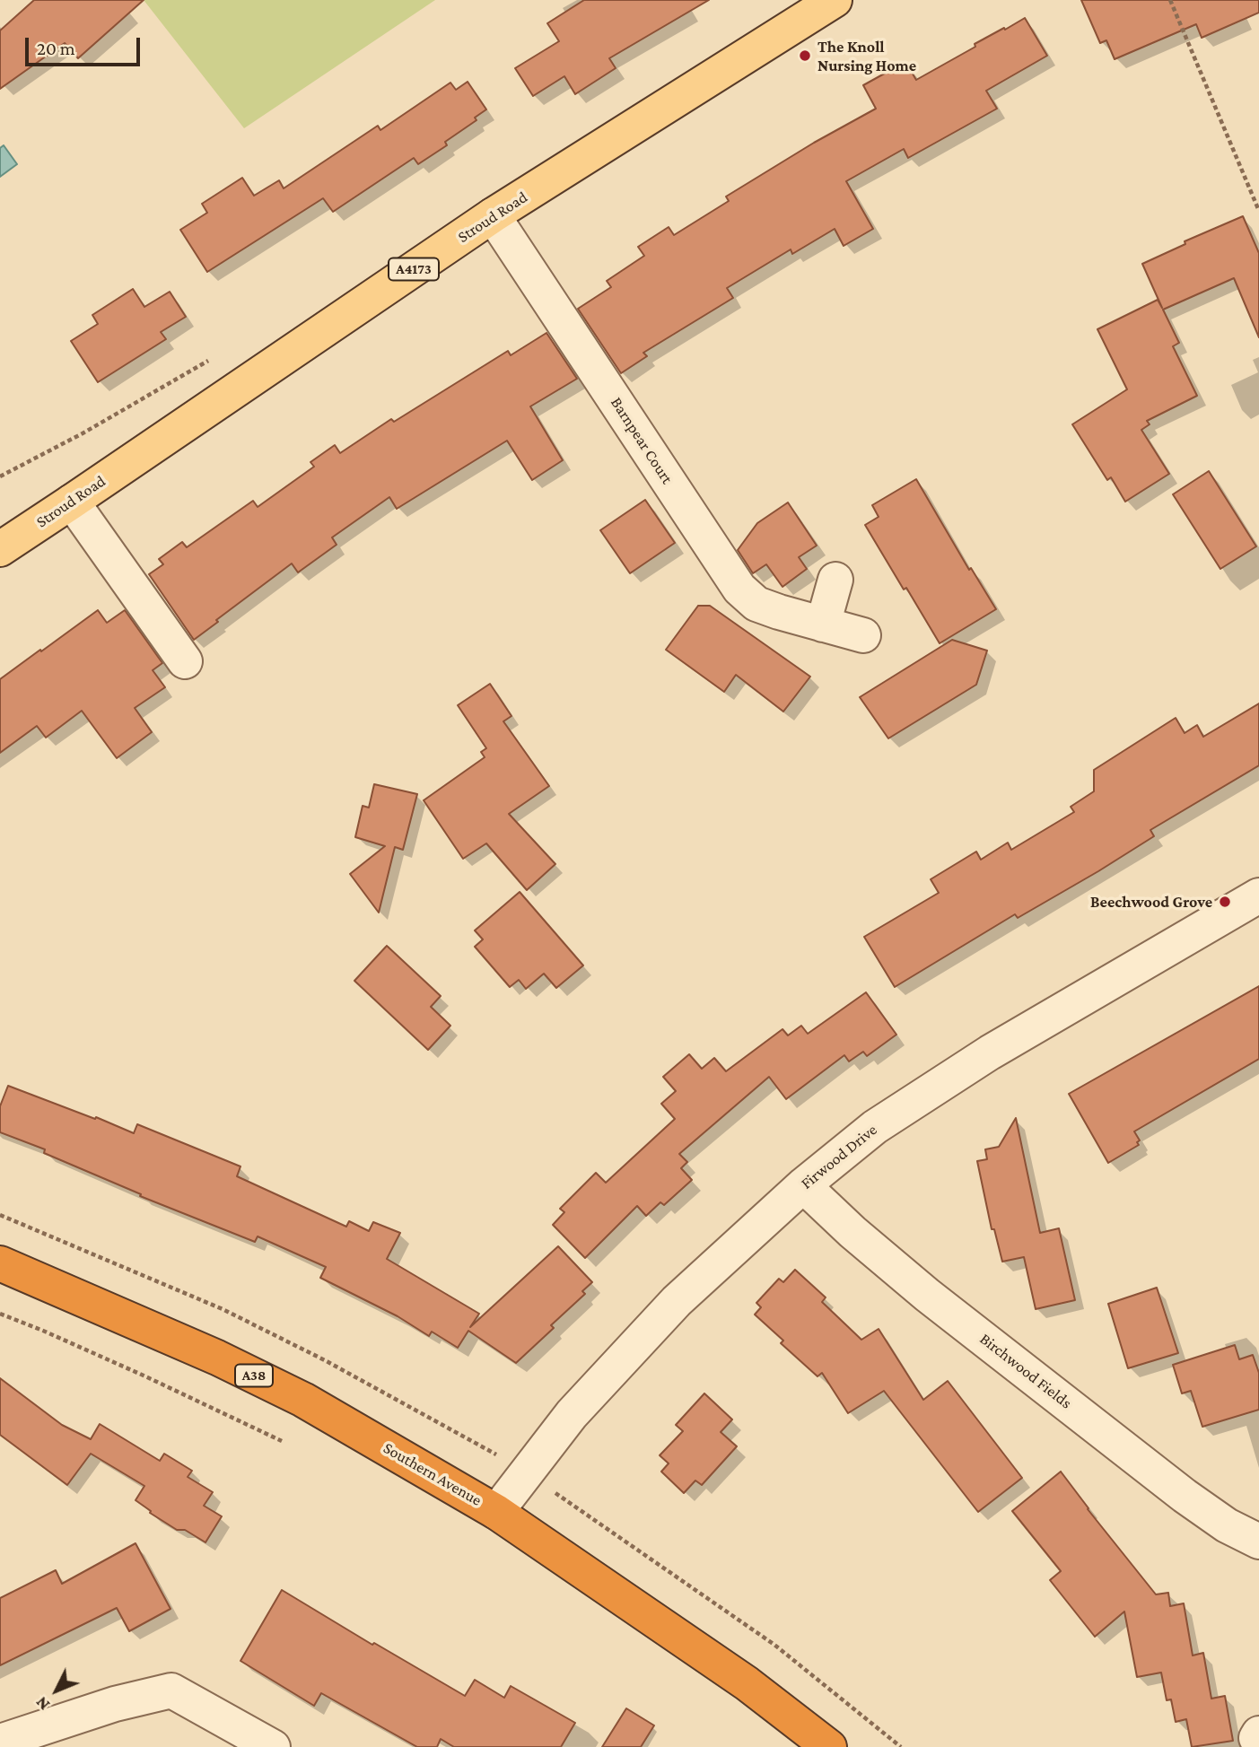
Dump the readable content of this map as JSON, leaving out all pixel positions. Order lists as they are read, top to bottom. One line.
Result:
{"streets":{"highway":["A38","Southern Avenue"],"main road":["Stroud Road","A4173"],"street":["Barnpear Court","Firwood Drive","Birchwood Fields"]},"crossings":[["Stroud Road","Barnpear Court"],["Firwood Drive","Birchwood Fields"],["Firwood Drive","Southern Avenue"]],"places":["The Knoll Nursing Home","Beechwood Grove"],"scale_bar":"20 m","north":"bottom left"}
